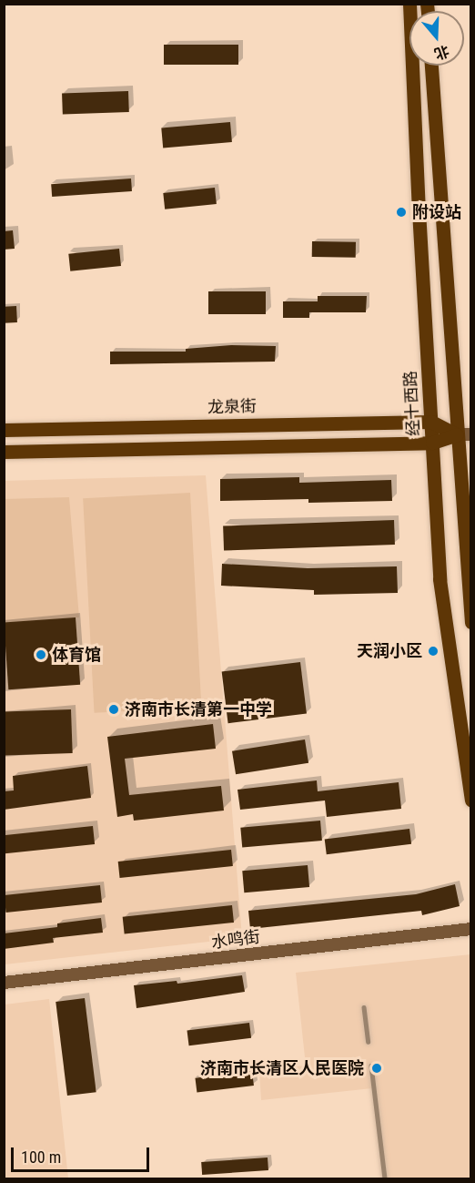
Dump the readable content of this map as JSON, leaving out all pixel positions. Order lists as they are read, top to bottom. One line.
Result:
{"streets":{"main road":["经十西路","龙泉街"],"street":["水鸣街"]},"crossings":[["经十西路","龙泉街"]],"places":["附设站","天润小区","体育馆","济南市长清第一中学","济南市长清区人民医院"],"scale_bar":"100 m","north":"bottom"}
